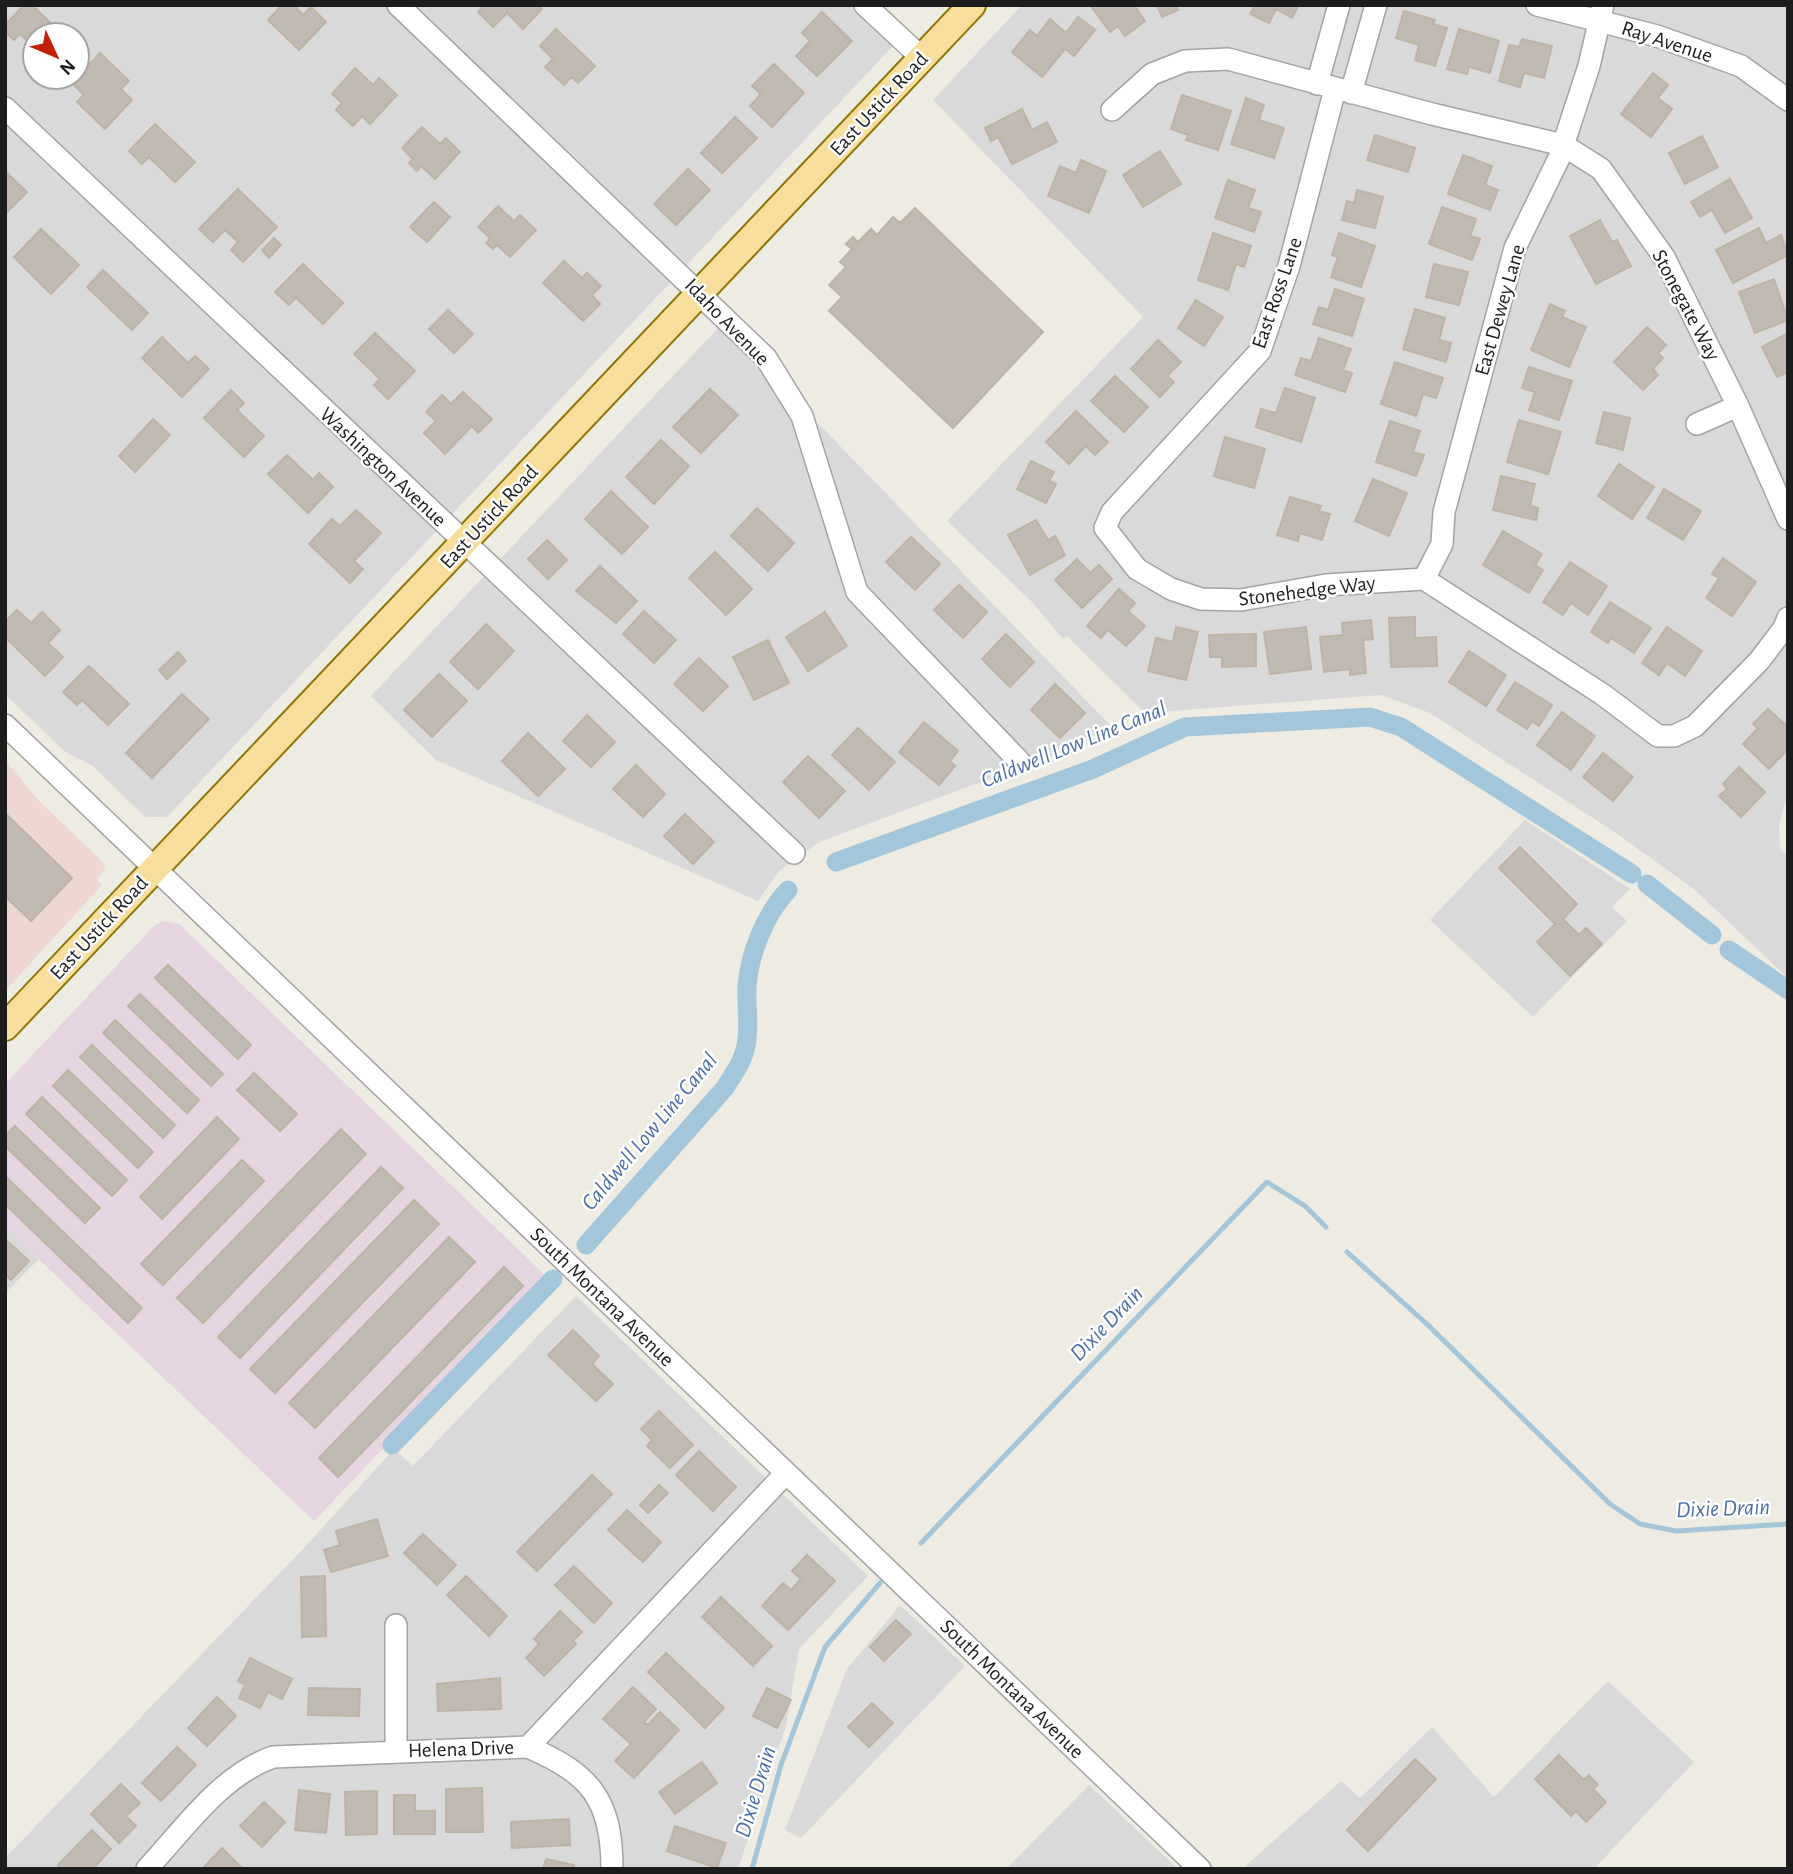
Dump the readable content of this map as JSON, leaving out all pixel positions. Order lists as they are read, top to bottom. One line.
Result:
{"streets":{"main road":["East Ustick Road"],"street":["Ray Avenue","East Ross Lane","Stonegate Way","East Dewey Lane","Idaho Avenue","Washington Avenue","Stonehedge Way","South Montana Avenue","Helena Drive"]},"crossings":[["Ray Avenue","East Dewey Lane"],["East Ustick Road","Idaho Avenue"],["East Ustick Road","Washington Avenue"],["East Ustick Road","South Montana Avenue"],["East Ross Lane","Stonegate Way"],["East Ross Lane","Stonehedge Way"],["Stonegate Way","East Dewey Lane"],["East Dewey Lane","Stonehedge Way"],["South Montana Avenue","Helena Drive"]],"water":["Caldwell Low Line Canal","Dixie Drain"],"north":"bottom right"}
